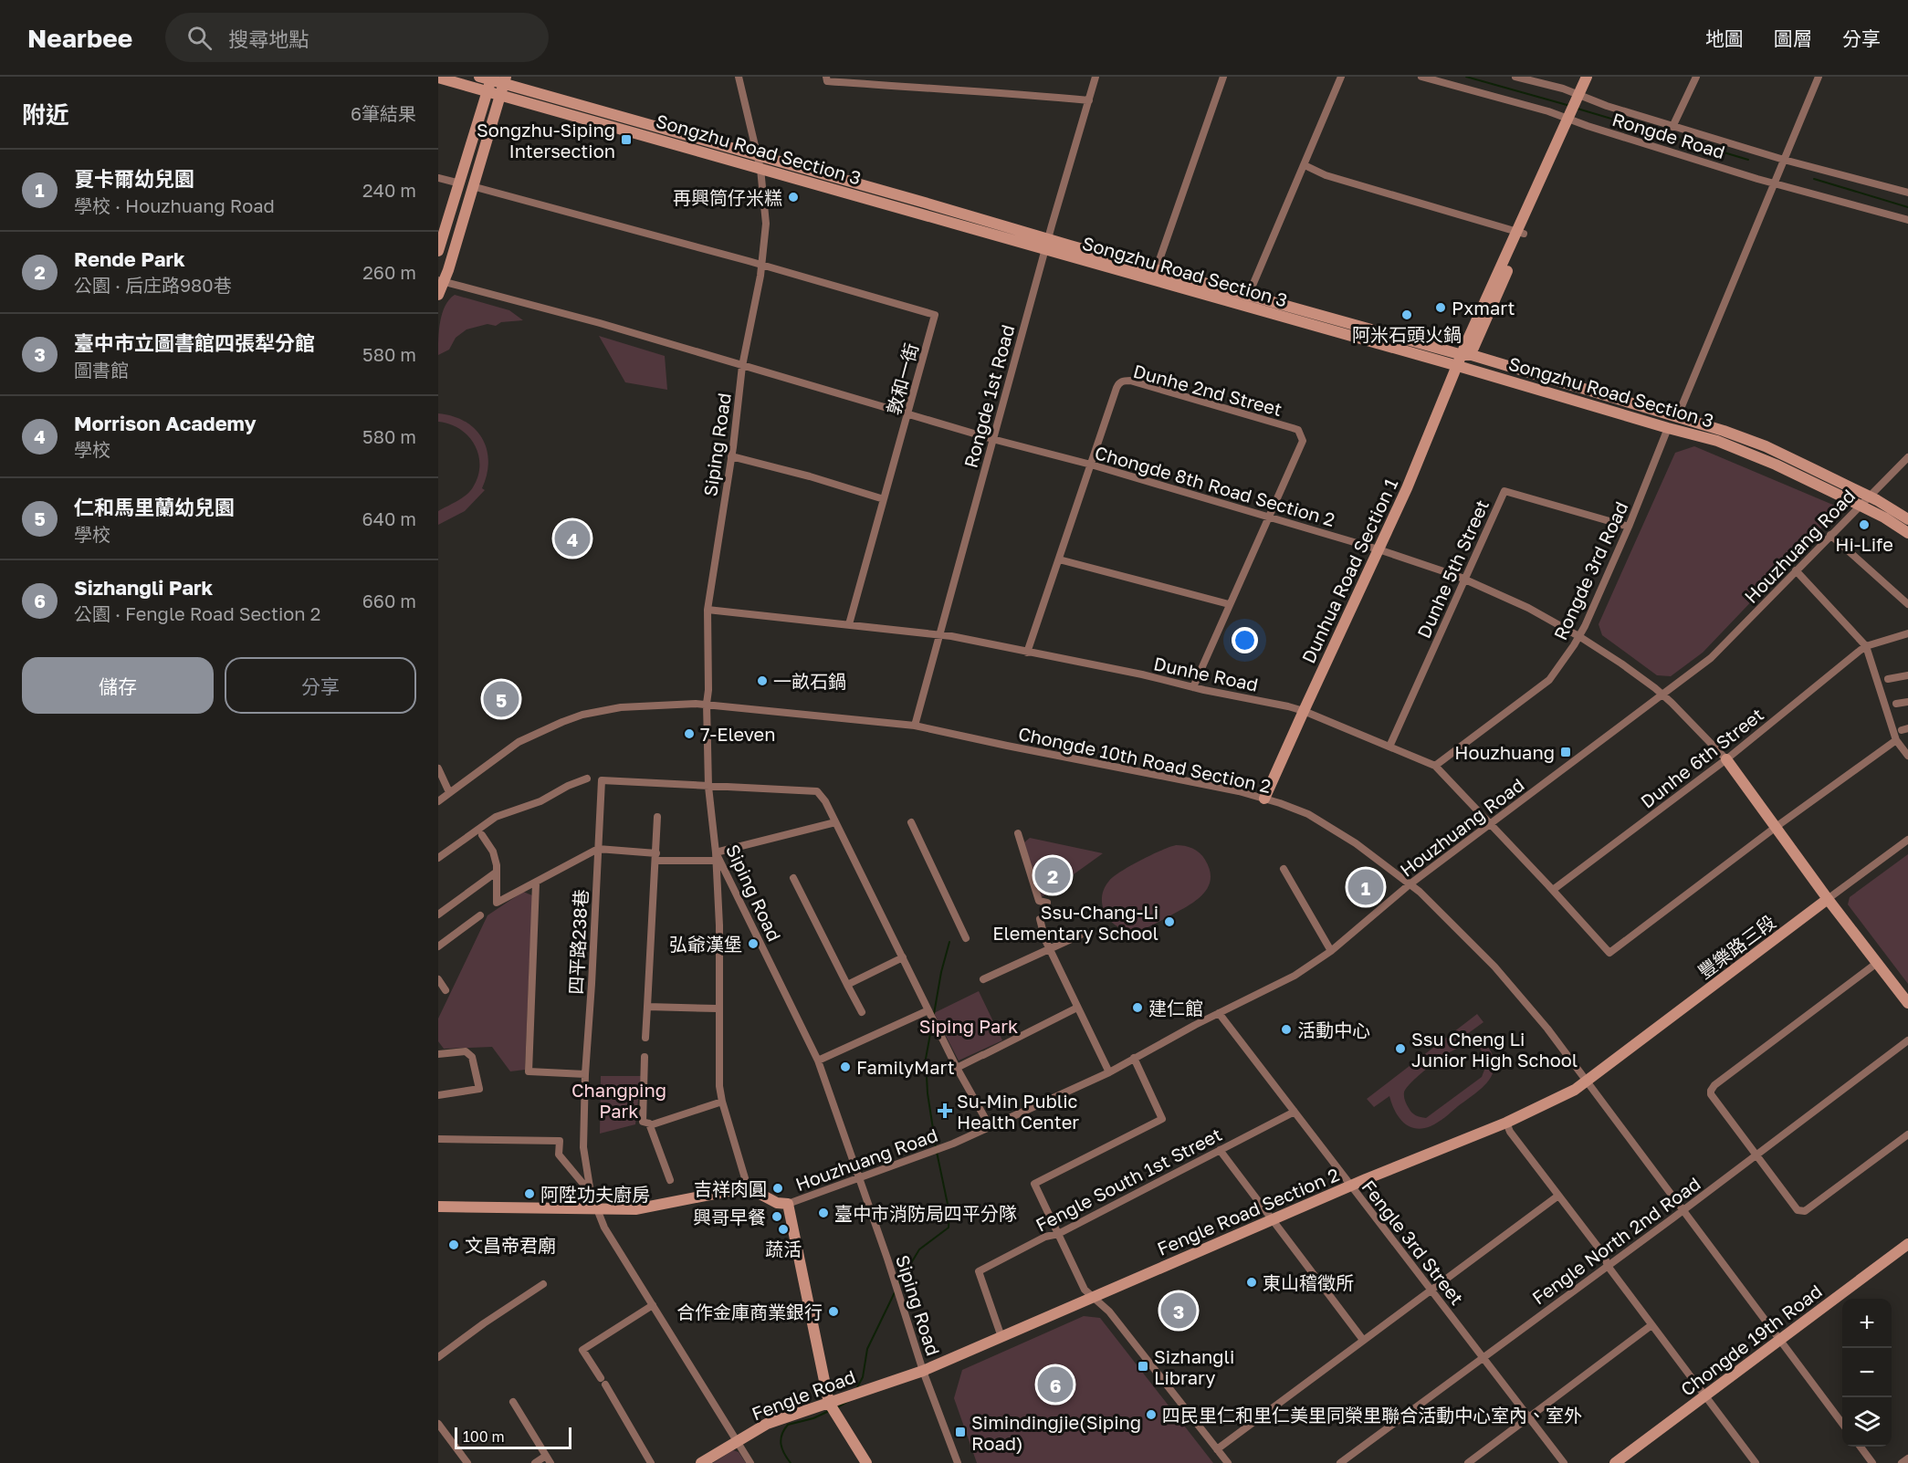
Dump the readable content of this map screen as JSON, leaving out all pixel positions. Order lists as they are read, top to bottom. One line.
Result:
{"streets":{"street":["Rongde Road","Songzhu Road Section 3","敦和一街","Dunhe 2nd Street","Rongde 1st Road","Siping Road","Chongde 8th Road Section 2","Houzhuang Road","Dunhe 5th Street","Dunhua Road Section 1","Rongde 3rd Road","Dunhe Road","Dunhe 6th Street","Chongde 10th Road Section 2","四平路238巷","豐樂路三段","Fengle South 1st Street","Fengle Road Section 2","Fengle North 2nd Road","Fengle 3rd Street","Chongde 19th Road","Fengle Road"]},"crossings":[["Rongde Road","Dunhua Road Section 1"],["Songzhu Road Section 3","Rongde 1st Road"],["Songzhu Road Section 3","Siping Road"],["Songzhu Road Section 3","Houzhuang Road"],["Songzhu Road Section 3","Dunhua Road Section 1"],["Songzhu Road Section 3","Rongde 3rd Road"],["敦和一街","Siping Road"],["敦和一街","Chongde 8th Road Section 2"],["敦和一街","Dunhe Road"],["Dunhe 2nd Street","Chongde 8th Road Section 2"],["Dunhe 2nd Street","Dunhe Road"],["Rongde 1st Road","Chongde 8th Road Section 2"],["Rongde 1st Road","Dunhe Road"],["Rongde 1st Road","Chongde 10th Road Section 2"],["Siping Road","Chongde 8th Road Section 2"],["Siping Road","Houzhuang Road"],["Siping Road","Dunhe Road"],["Siping Road","Chongde 10th Road Section 2"],["Siping Road","四平路238巷"],["Siping Road","Fengle Road Section 2"],["Siping Road","Fengle Road"],["Chongde 8th Road Section 2","Houzhuang Road"],["Chongde 8th Road Section 2","Dunhe 5th Street"],["Chongde 8th Road Section 2","Dunhua Road Section 1"],["Chongde 8th Road Section 2","Rongde 3rd Road"],["Chongde 8th Road Section 2","Dunhe 6th Street"],["Houzhuang Road","Dunhe Road"],["Houzhuang Road","Chongde 10th Road Section 2"],["Houzhuang Road","Fengle 3rd Street"],["Dunhe 5th Street","Rongde 3rd Road"],["Dunhe 5th Street","Dunhe Road"],["Dunhua Road Section 1","Dunhe Road"],["Dunhua Road Section 1","Chongde 10th Road Section 2"],["Rongde 3rd Road","Dunhe Road"],["Dunhe Road","Dunhe 6th Street"],["Chongde 10th Road Section 2","豐樂路三段"],["Chongde 10th Road Section 2","Fengle Road Section 2"],["Chongde 10th Road Section 2","Fengle North 2nd Road"],["Chongde 10th Road Section 2","Chongde 19th Road"],["四平路238巷","Fengle Road"],["豐樂路三段","Fengle Road Section 2"],["Fengle South 1st Street","Fengle Road Section 2"],["Fengle South 1st Street","Fengle 3rd Street"],["Fengle Road Section 2","Fengle 3rd Street"],["Fengle Road Section 2","Fengle Road"],["Fengle North 2nd Road","Fengle 3rd Street"]],"parks":["Siping Park","Changping Park"],"places":{"transit":["Songzhu-Siping Intersection","Houzhuang","Sizhangli Library","Simindingjie(Siping Road)"],"other":["再興筒仔米糕","Pxmart","阿米石頭火鍋","Hi-Life","一畝石鍋","7-Eleven","Ssu-Chang-Li Elementary School","弘爺漢堡","建仁館","活動中心","Ssu Cheng Li Junior High School","FamilyMart","吉祥肉圓","阿陞功夫廚房","臺中市消防局四平分隊","興哥早餐","蔬活","文昌帝君廟","東山稽徵所","合作金庫商業銀行","四民里仁和里仁美里同榮里聯合活動中心室內、室外"],"health":["Su-Min Public Health Center"]},"scale_bar":"100 m","page":{"header":"Nearbee","search":"搜尋地點","nav":["地圖","圖層","分享"],"heading":["附近","6筆結果"],"list":[{"mark":"1","name":"夏卡爾幼兒園","note":"學校 · Houzhuang Road","value":"240 m"},{"mark":"2","name":"Rende Park","note":"公園 · 后庄路980巷","value":"260 m"},{"mark":"3","name":"臺中市立圖書館四張犁分館","note":"圖書館","value":"580 m"},{"mark":"4","name":"Morrison Academy","note":"學校","value":"580 m"},{"mark":"5","name":"仁和馬里蘭幼兒園","note":"學校","value":"640 m"},{"mark":"6","name":"Sizhangli Park","note":"公園 · Fengle Road Section 2","value":"660 m"}],"pins":["4","5","2","1","3","6"],"buttons":["儲存","分享"],"map_buttons":["+","−"],"scale":"100 m"}}
